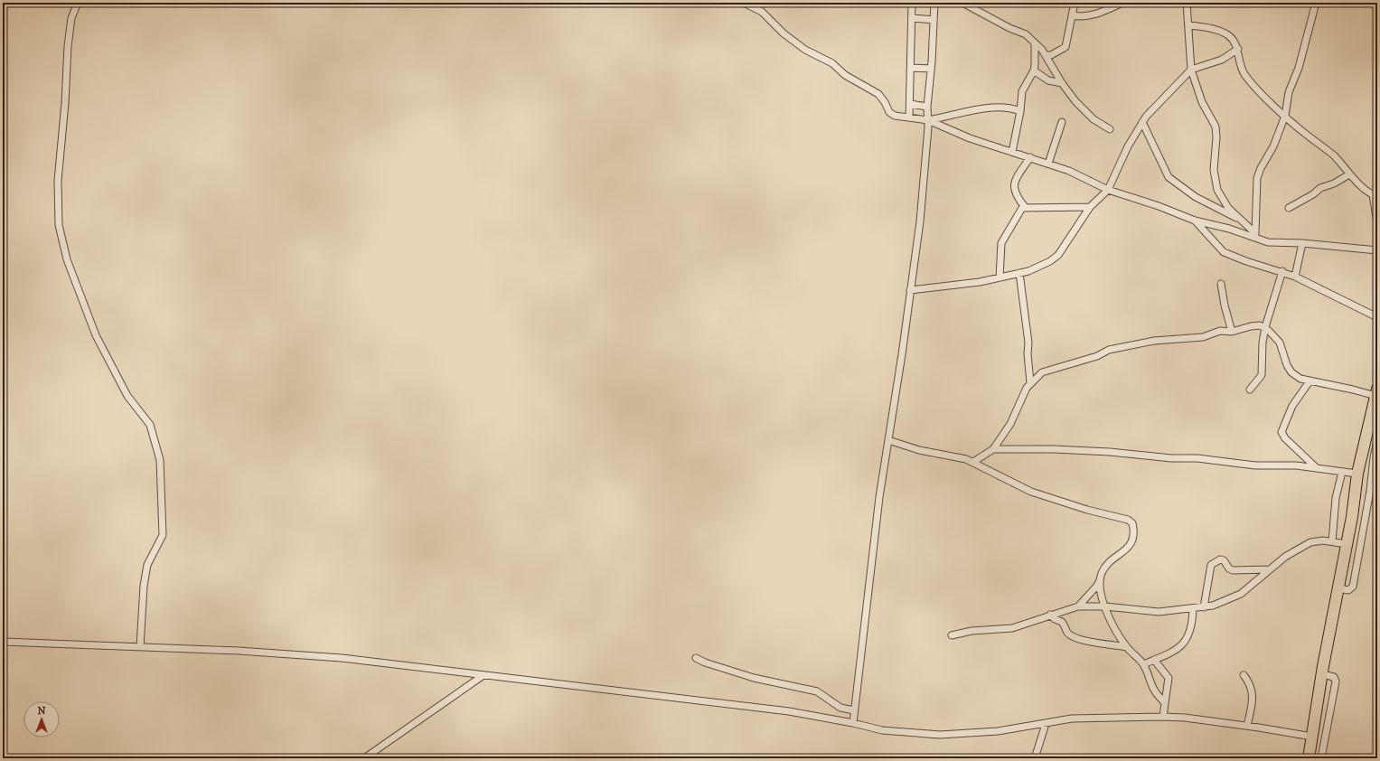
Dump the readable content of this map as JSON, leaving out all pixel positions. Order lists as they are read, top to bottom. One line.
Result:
{"north":"top"}
